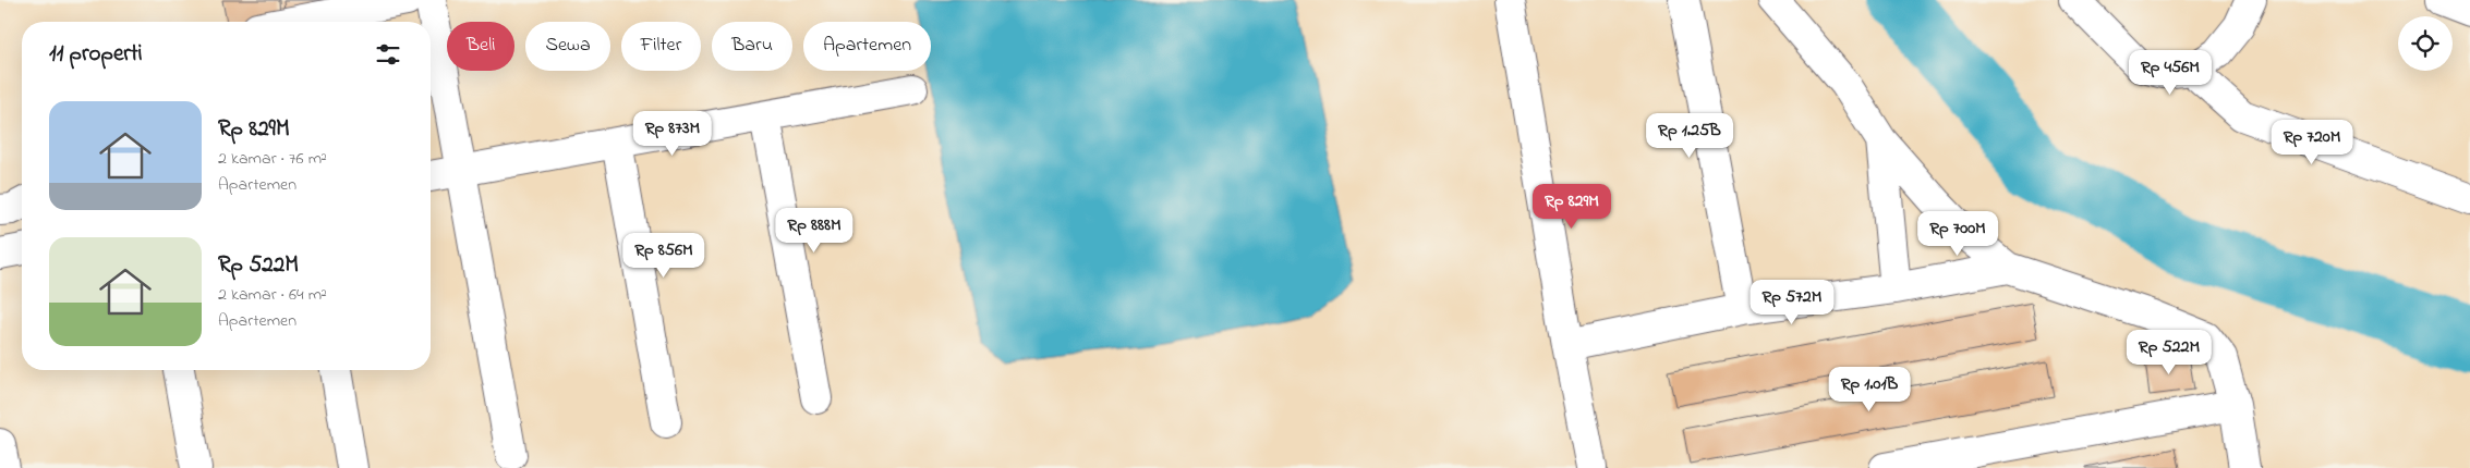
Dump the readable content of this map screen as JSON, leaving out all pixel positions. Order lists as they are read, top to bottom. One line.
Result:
{"page":{"chip":["Beli","Sewa","Filter","Baru","Apartemen"],"heading":"11 properti","price":["Rp 456M","Rp 873M","Rp 1.25B","Rp 720M","Rp 829M","Rp 888M","Rp 700M","Rp 856M","Rp 572M","Rp 522M","Rp 1.01B"],"list":[{"name":"Rp 829M","note":"2 kamar · 76 m² · Apartemen"},{"name":"Rp 522M","note":"2 kamar · 64 m² · Apartemen"}]}}
